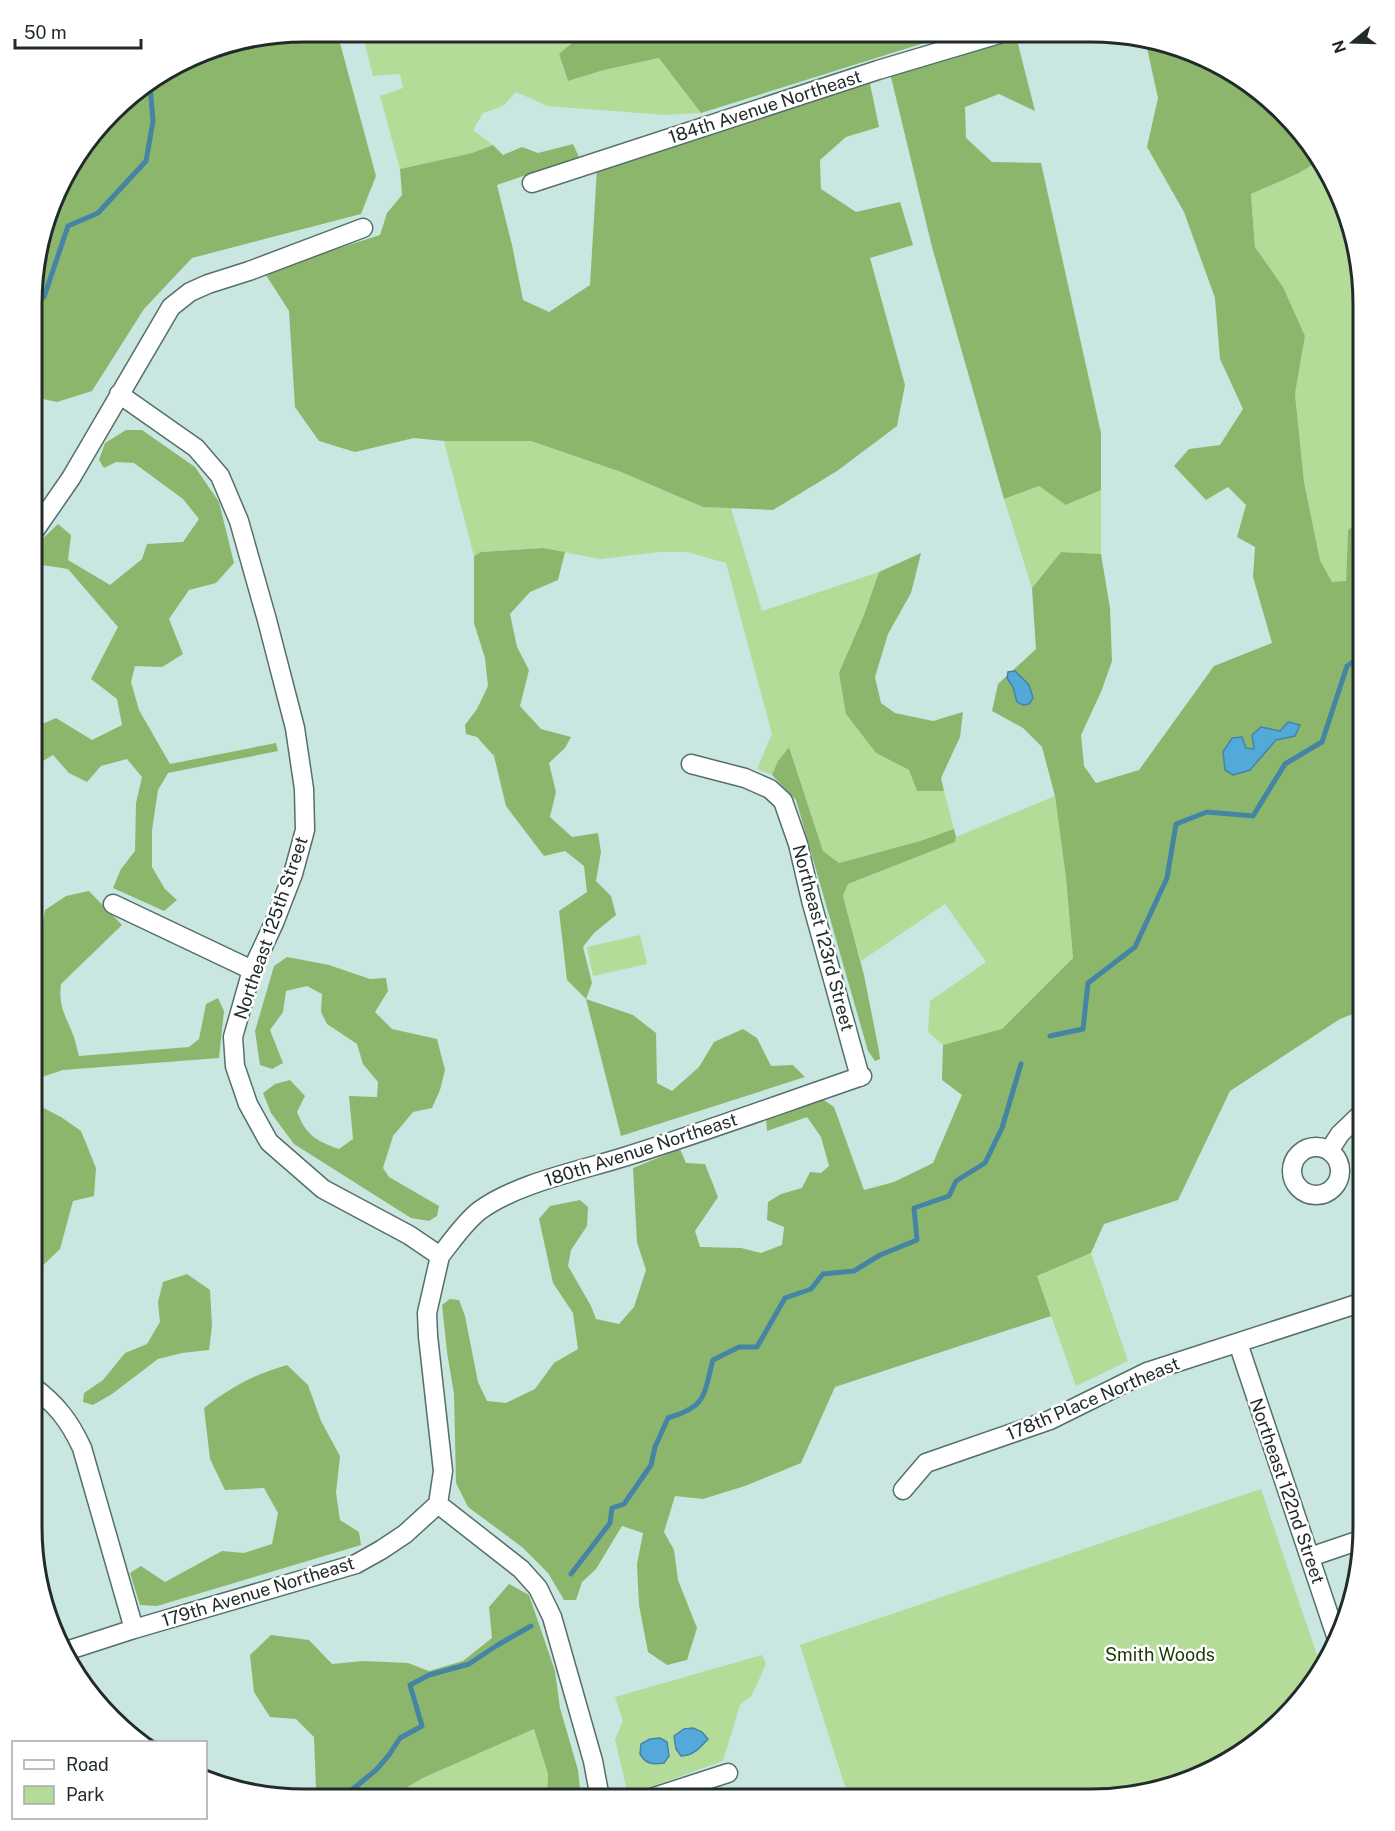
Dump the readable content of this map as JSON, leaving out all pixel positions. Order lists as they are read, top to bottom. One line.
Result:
{"streets":{"street":["184th Avenue Northeast","Northeast 125th Street","Northeast 123rd Street","180th Avenue Northeast","178th Place Northeast","Northeast 122nd Street","179th Avenue Northeast"]},"crossings":[["Northeast 125th Street","180th Avenue Northeast"],["Northeast 123rd Street","180th Avenue Northeast"],["178th Place Northeast","Northeast 122nd Street"]],"parks":["Smith Woods"],"legend":["Road","Park"],"scale_bar":"50 m","north":"left"}
